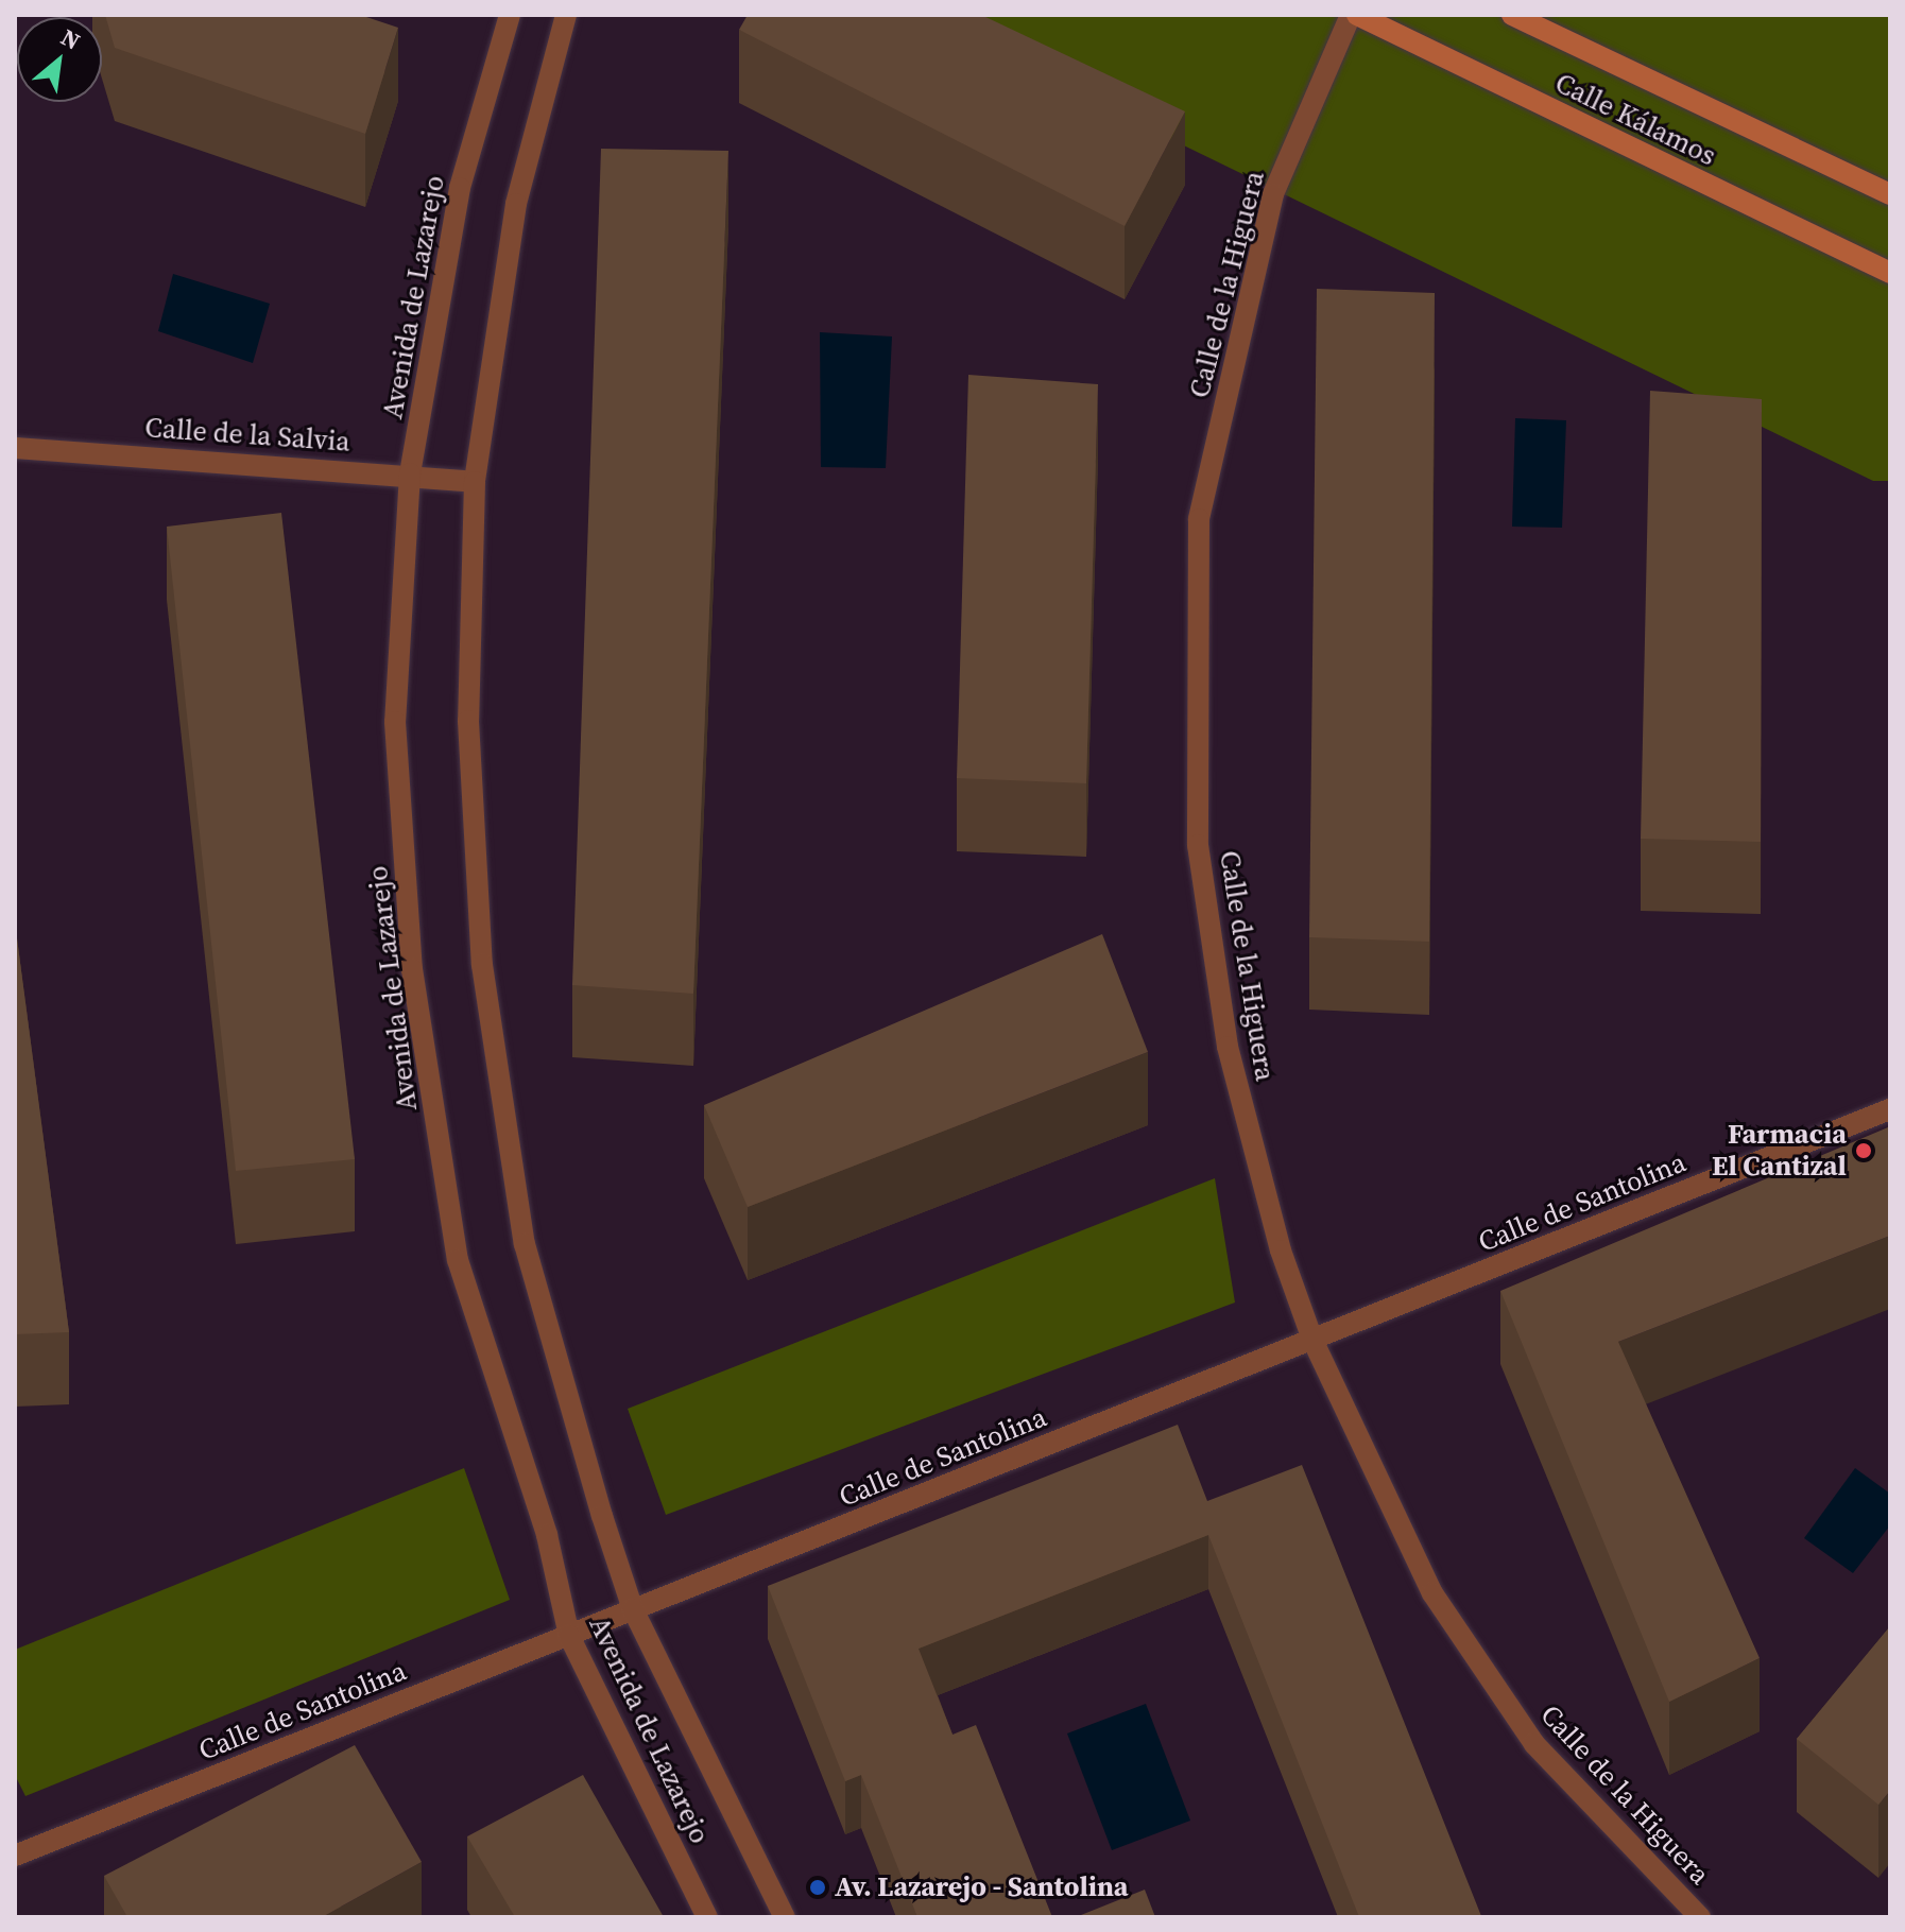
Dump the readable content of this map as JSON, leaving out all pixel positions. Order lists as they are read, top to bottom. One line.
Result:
{"streets":{"main road":["Calle Kálamos"],"street":["Calle de la Higuera","Avenida de Lazarejo","Calle de la Salvia","Calle de Santolina"]},"crossings":[["Calle de la Higuera","Calle de Santolina"],["Avenida de Lazarejo","Calle de la Salvia"],["Avenida de Lazarejo","Calle de Santolina"]],"places":["Farmacia El Cantizal","Av. Lazarejo - Santolina"],"north":"top right"}
